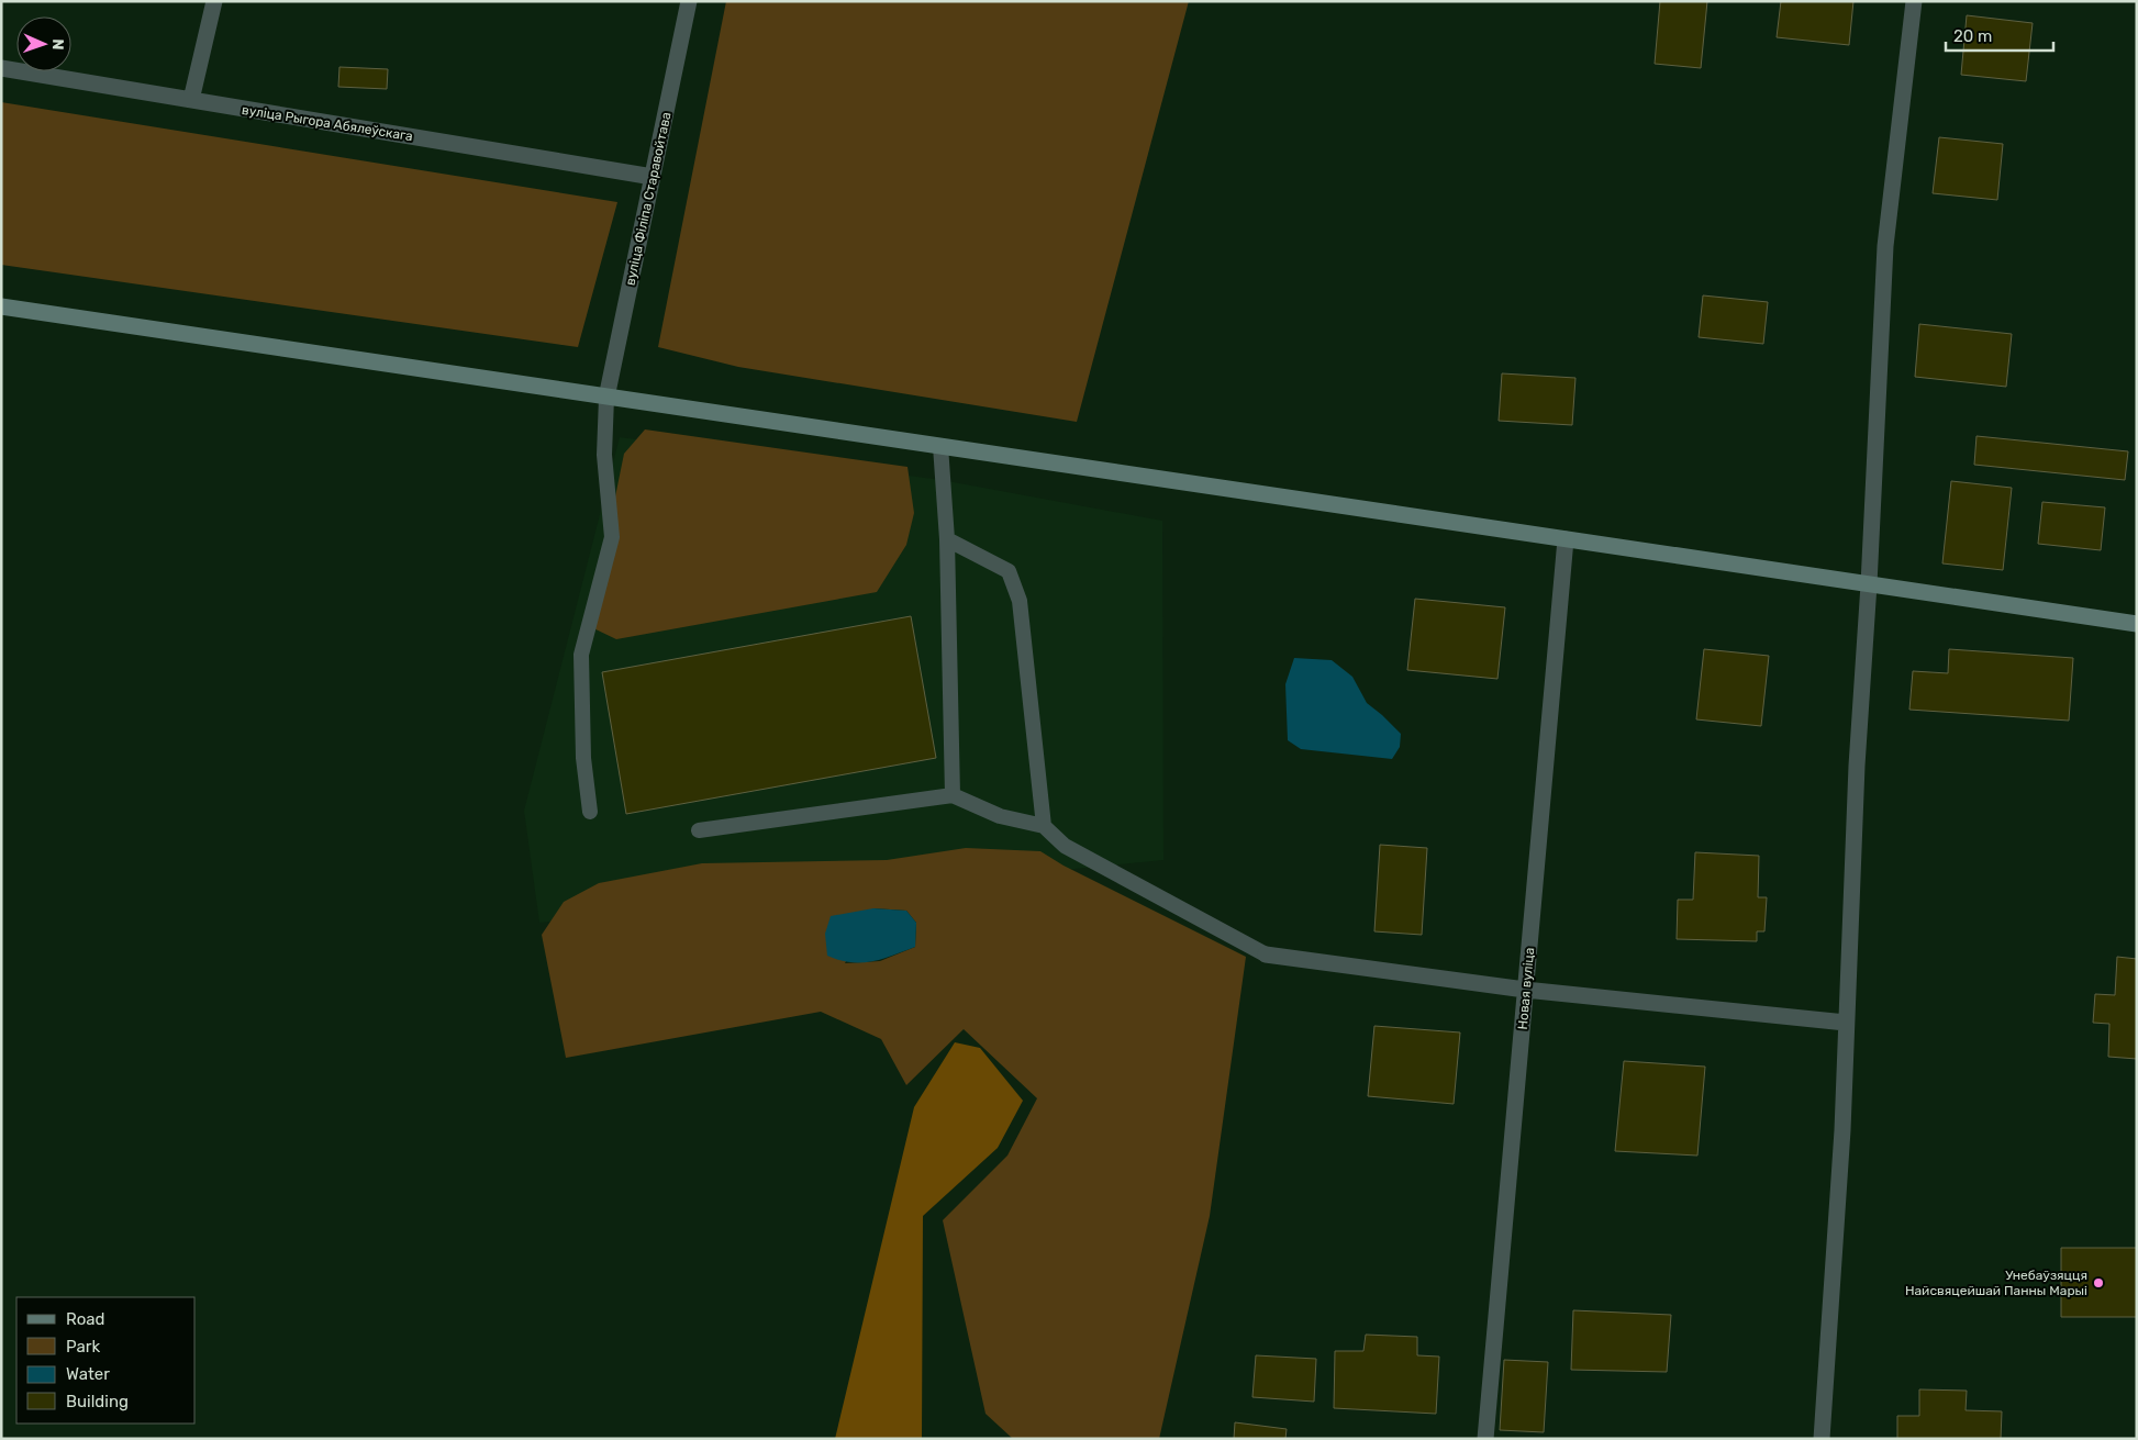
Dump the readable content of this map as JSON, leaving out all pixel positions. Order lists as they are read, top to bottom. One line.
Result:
{"streets":{"street":["вуліца Рыгора Абялеўскага","вуліца Філіпа Старавойтава","Новая вуліца"]},"crossings":[["вуліца Рыгора Абялеўскага","вуліца Філіпа Старавойтава"]],"places":["Унебаўзяцця Найсвяцейшай Панны Марыі"],"legend":["Road","Park","Water","Building"],"scale_bar":"20 m","north":"right"}
